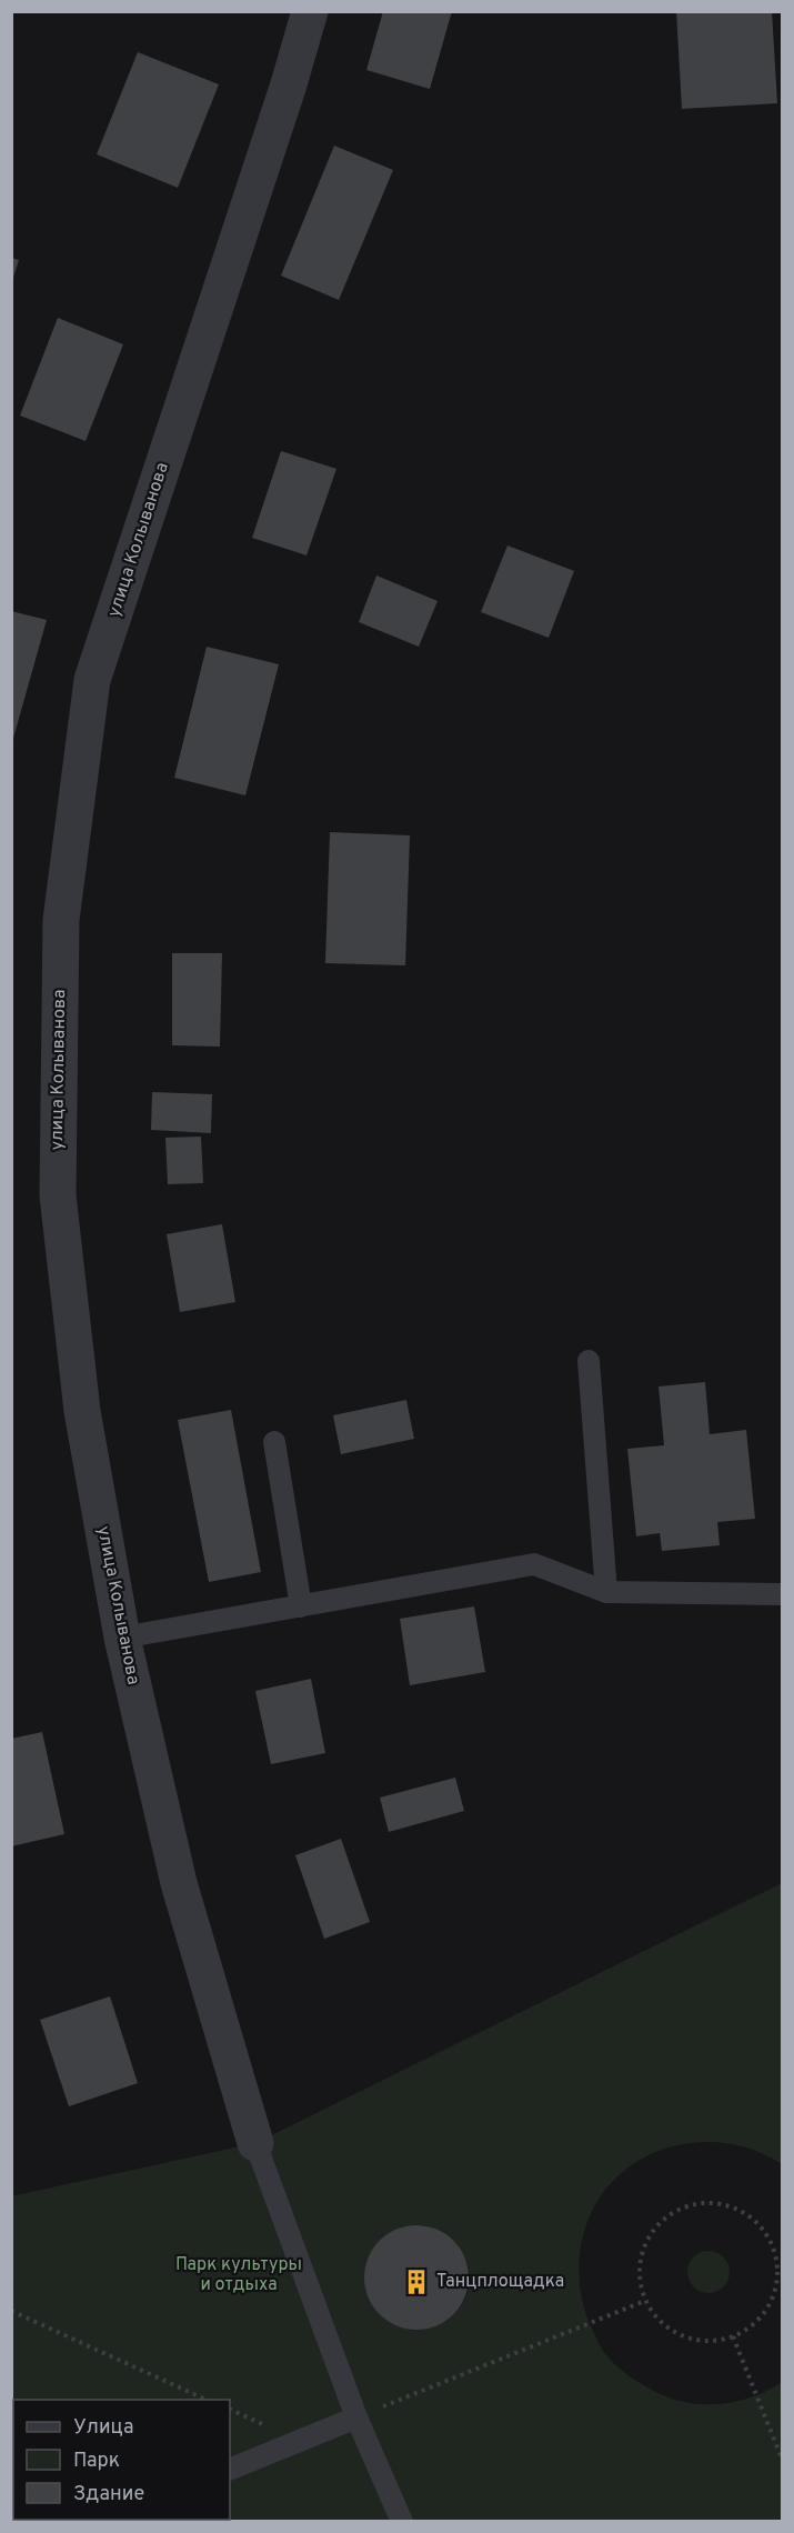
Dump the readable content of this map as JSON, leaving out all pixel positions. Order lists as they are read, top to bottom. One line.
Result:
{"streets":{"street":["улица Колыванова"]},"parks":["Парк культуры и отдыха"],"places":{"building":["Танцплощадка"]},"legend":["Улица","Парк","Здание"]}
